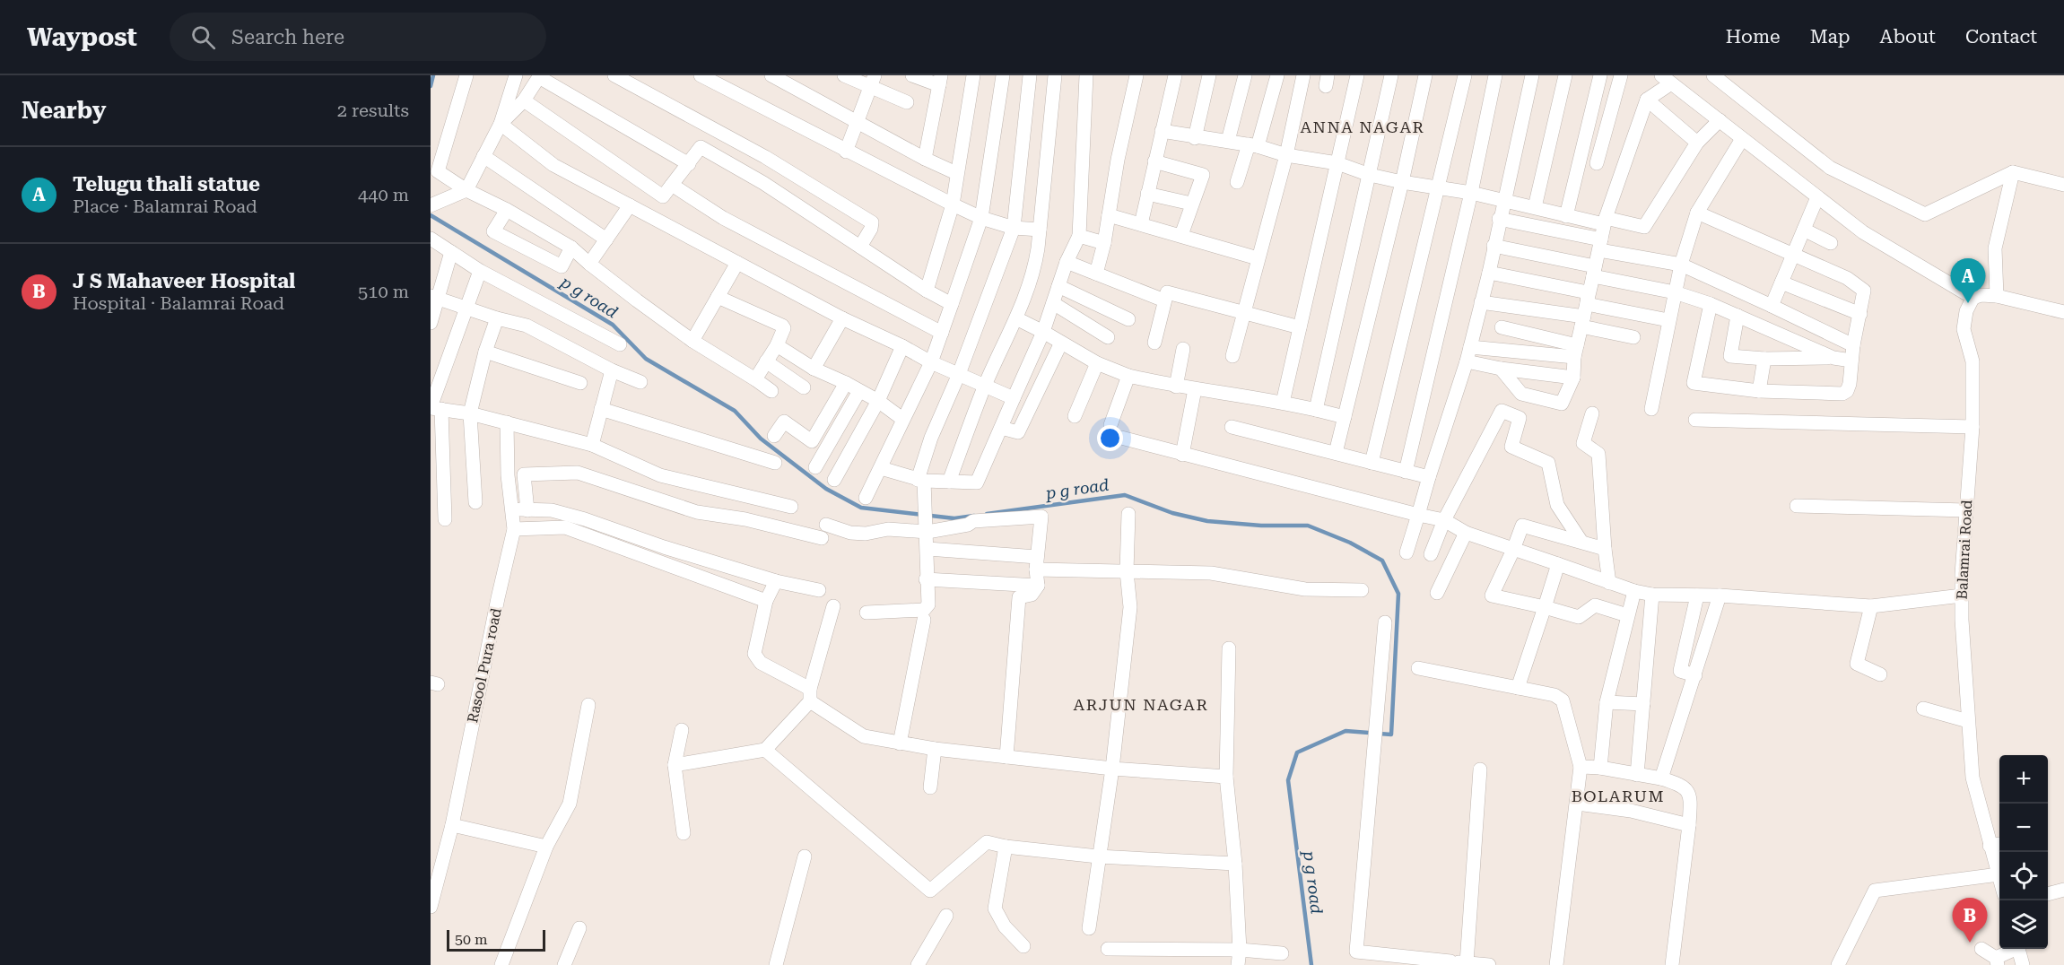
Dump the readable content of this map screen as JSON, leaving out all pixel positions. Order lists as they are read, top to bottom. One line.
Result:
{"streets":{"street":["Balamrai Road","Rasool Pura road"]},"districts":["ANNA NAGAR","ARJUN NAGAR","BOLARUM"],"water":["p g road"],"scale_bar":"50 m","page":{"header":"Waypost","search":"Search here","nav":["Home","Map","About","Contact"],"heading":["Nearby","2 results"],"list":[{"mark":"A","name":"Telugu thali statue","note":"Place · Balamrai Road","value":"440 m"},{"mark":"B","name":"J S Mahaveer Hospital","note":"Hospital · Balamrai Road","value":"510 m"}],"pins":["A","B"],"map_buttons":["+","−"],"scale":"50 m"}}
